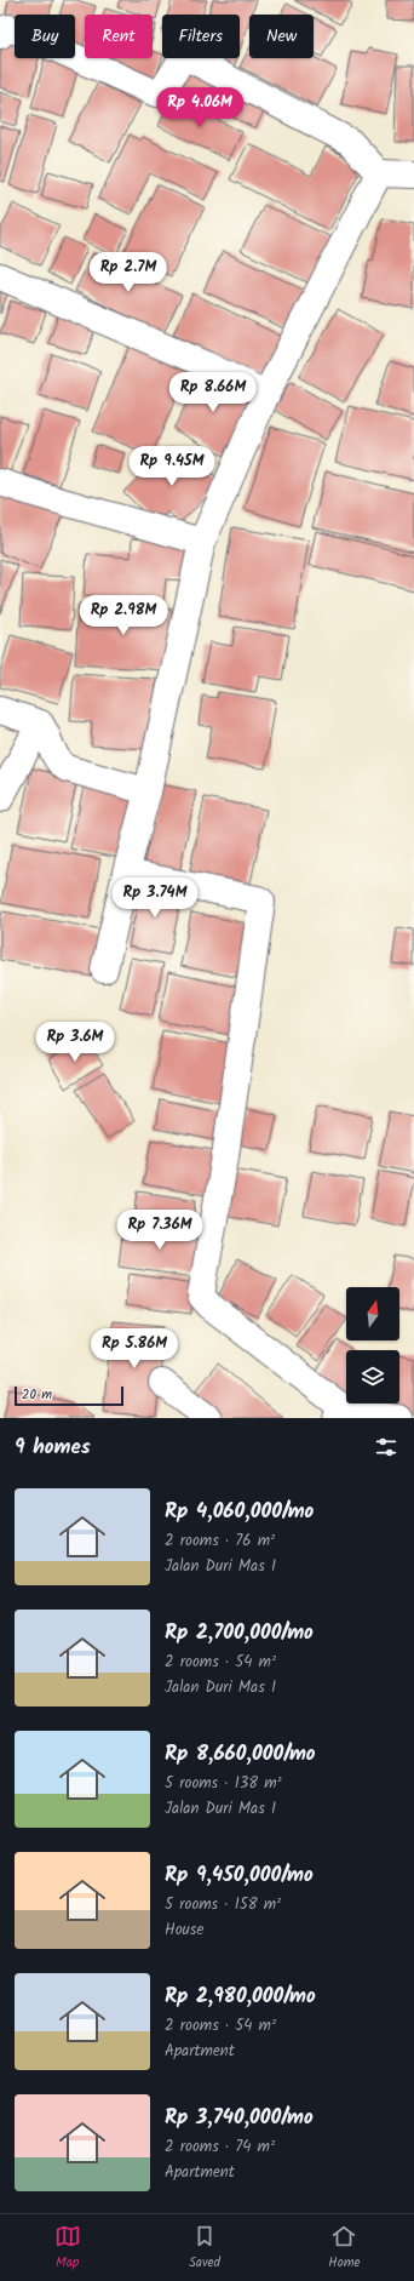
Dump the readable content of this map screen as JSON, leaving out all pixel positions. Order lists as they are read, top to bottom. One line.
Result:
{"scale_bar":"20 m","north":"top","page":{"chip":["Buy","Rent","Filters","New"],"price":["Rp 4.06M","Rp 2.7M","Rp 8.66M","Rp 9.45M","Rp 2.98M","Rp 3.74M","Rp 3.6M","Rp 7.36M","Rp 5.86M"],"scale":"20 m","heading":"9 homes","list":[{"name":"Rp 4,060,000/mo","note":"2 rooms · 76 m² · Jalan Duri Mas I"},{"name":"Rp 2,700,000/mo","note":"2 rooms · 54 m² · Jalan Duri Mas I"},{"name":"Rp 8,660,000/mo","note":"5 rooms · 138 m² · Jalan Duri Mas I"},{"name":"Rp 9,450,000/mo","note":"5 rooms · 158 m² · House"},{"name":"Rp 2,980,000/mo","note":"2 rooms · 54 m² · Apartment"},{"name":"Rp 3,740,000/mo","note":"2 rooms · 74 m² · Apartment"}],"tabs":["Map","Saved","Home"]}}
